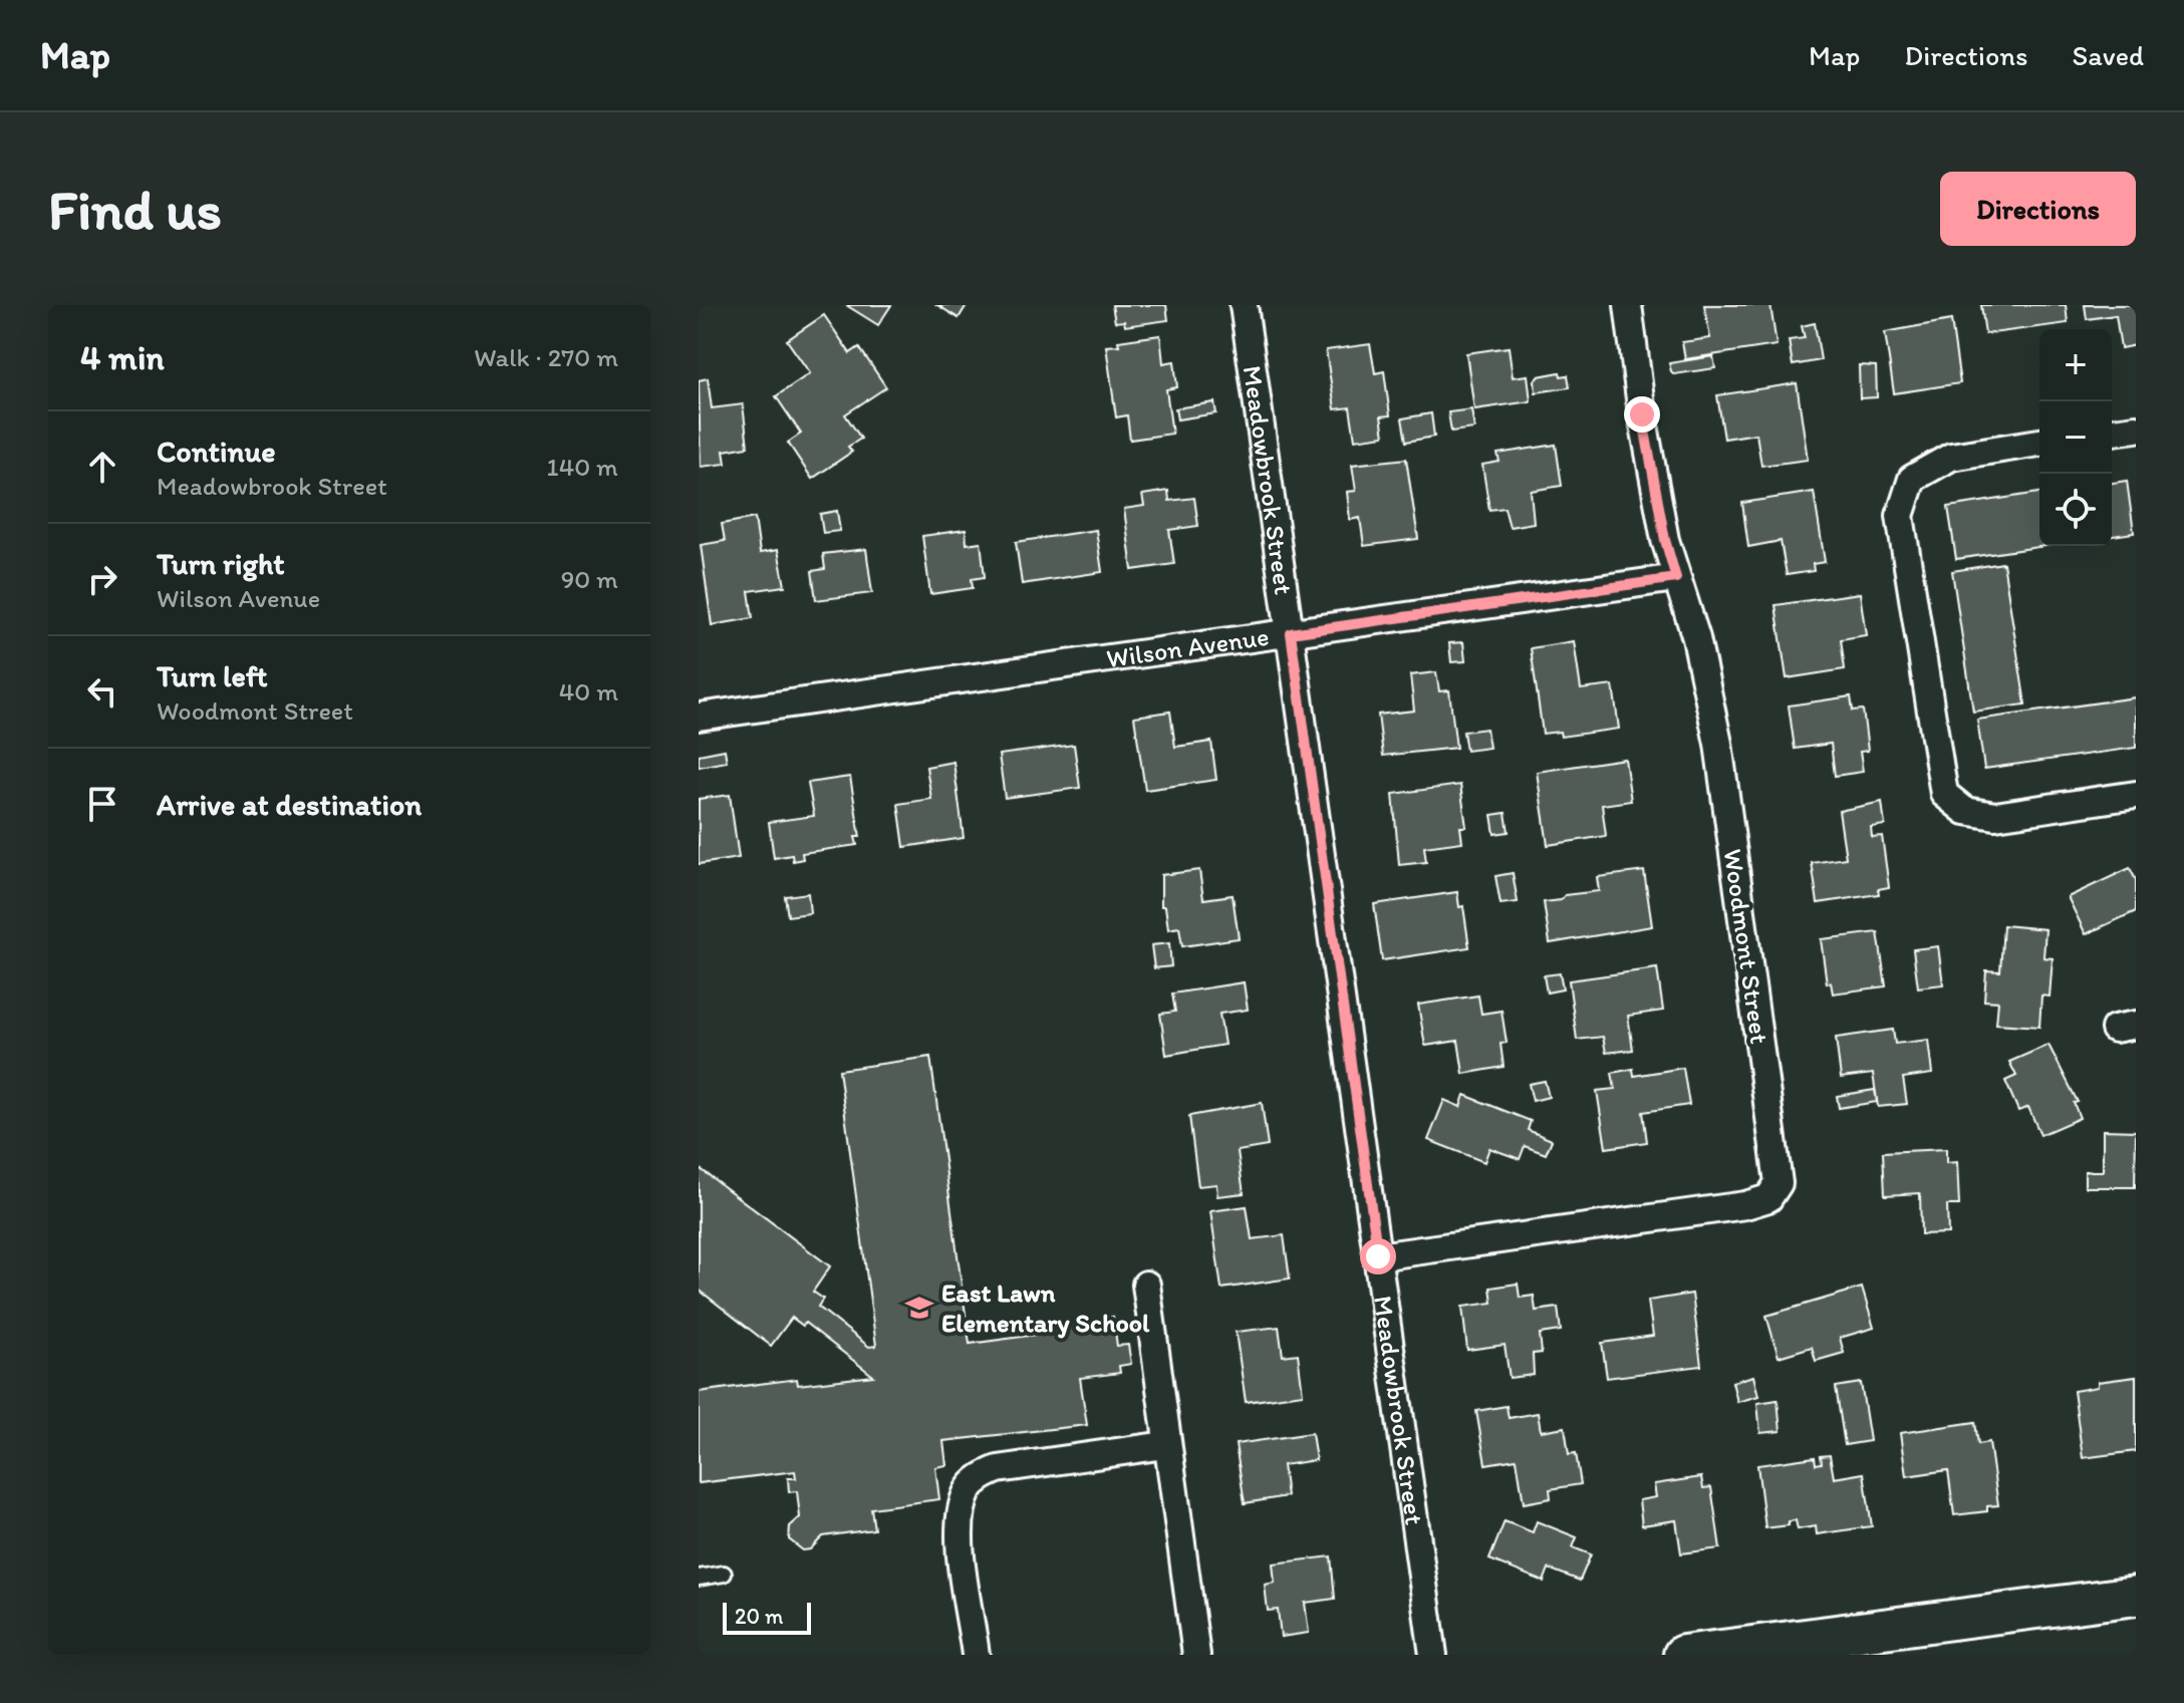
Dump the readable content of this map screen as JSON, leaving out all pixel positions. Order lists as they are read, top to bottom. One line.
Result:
{"streets":{"street":["Meadowbrook Street","Wilson Avenue","Woodmont Street"]},"crossings":[["Meadowbrook Street","Wilson Avenue"],["Meadowbrook Street","Woodmont Street"],["Wilson Avenue","Woodmont Street"]],"places":{"school or university":["East Lawn Elementary School"]},"scale_bar":"20 m","page":{"header":"Map","nav":["Map","Directions","Saved"],"buttons":"Directions","title":"Find us","heading":["4 min","Walk · 270 m"],"map_buttons":["+","−"],"list":[["Continue","Meadowbrook Street","140 m"],["Turn right","Wilson Avenue","90 m"],["Turn left","Woodmont Street","40 m"],"Arrive at destination"],"scale":"20 m"}}
